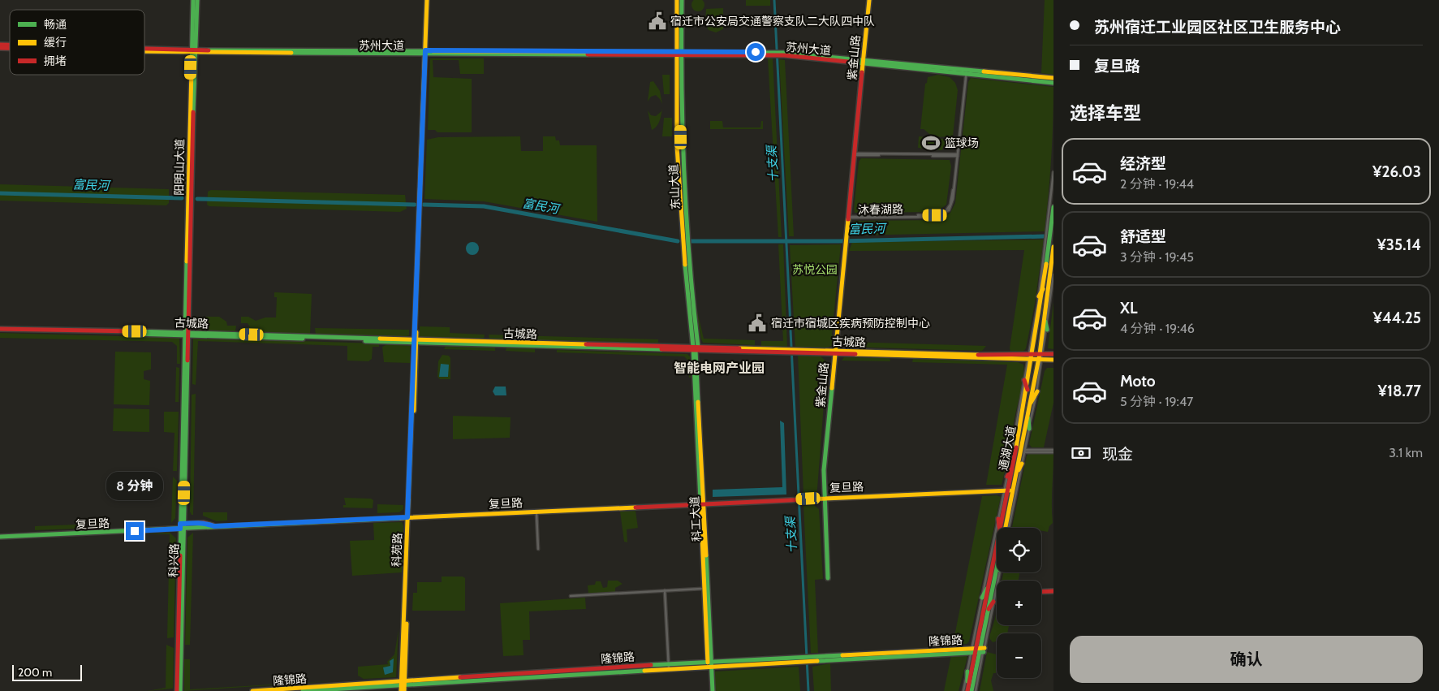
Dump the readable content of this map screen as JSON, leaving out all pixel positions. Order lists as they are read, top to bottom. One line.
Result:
{"streets":{"main road":["苏州大道","紫金山路","阳明山大道","东山大道","古城路","通湖大道","复旦路","科工大道","科苑路","科兴路","隆锦路"],"street":["沐春湖路"]},"crossings":[["苏州大道","紫金山路"],["苏州大道","阳明山大道"],["苏州大道","东山大道"],["苏州大道","科苑路"],["紫金山路","沐春湖路"],["紫金山路","古城路"],["紫金山路","复旦路"],["阳明山大道","古城路"],["阳明山大道","科兴路"],["东山大道","古城路"],["东山大道","科工大道"],["古城路","通湖大道"],["古城路","科工大道"],["古城路","科苑路"],["古城路","科兴路"],["通湖大道","复旦路"],["通湖大道","隆锦路"],["复旦路","科工大道"],["复旦路","科苑路"],["复旦路","科兴路"],["科工大道","隆锦路"],["科苑路","隆锦路"]],"districts":["智能电网产业园"],"water":["十支渠","富民河"],"parks":["苏悦公园"],"places":{"public building":["宿迁市公安局交通警察支队二大队四中队","宿迁市宿城区疾病预防控制中心"],"sports":["篮球场"]},"legend":["畅通","缓行","拥堵"],"scale_bar":"200 m","page":{"banner":["苏州宿迁工业园区社区卫生服务中心","复旦路"],"heading":"选择车型","list":[{"name":"经济型","note":"2 分钟 · 19:44","value":"¥26.03"},{"name":"舒适型","note":"3 分钟 · 19:45","value":"¥35.14"},{"name":"XL","note":"4 分钟 · 19:46","value":"¥44.25"},{"name":"Moto","note":"5 分钟 · 19:47","value":"¥18.77"}],"pay":["现金","3.1 km"],"bubble":"8 分钟","map_buttons":["+","−"],"buttons":"确认","scale":"200 m"}}
